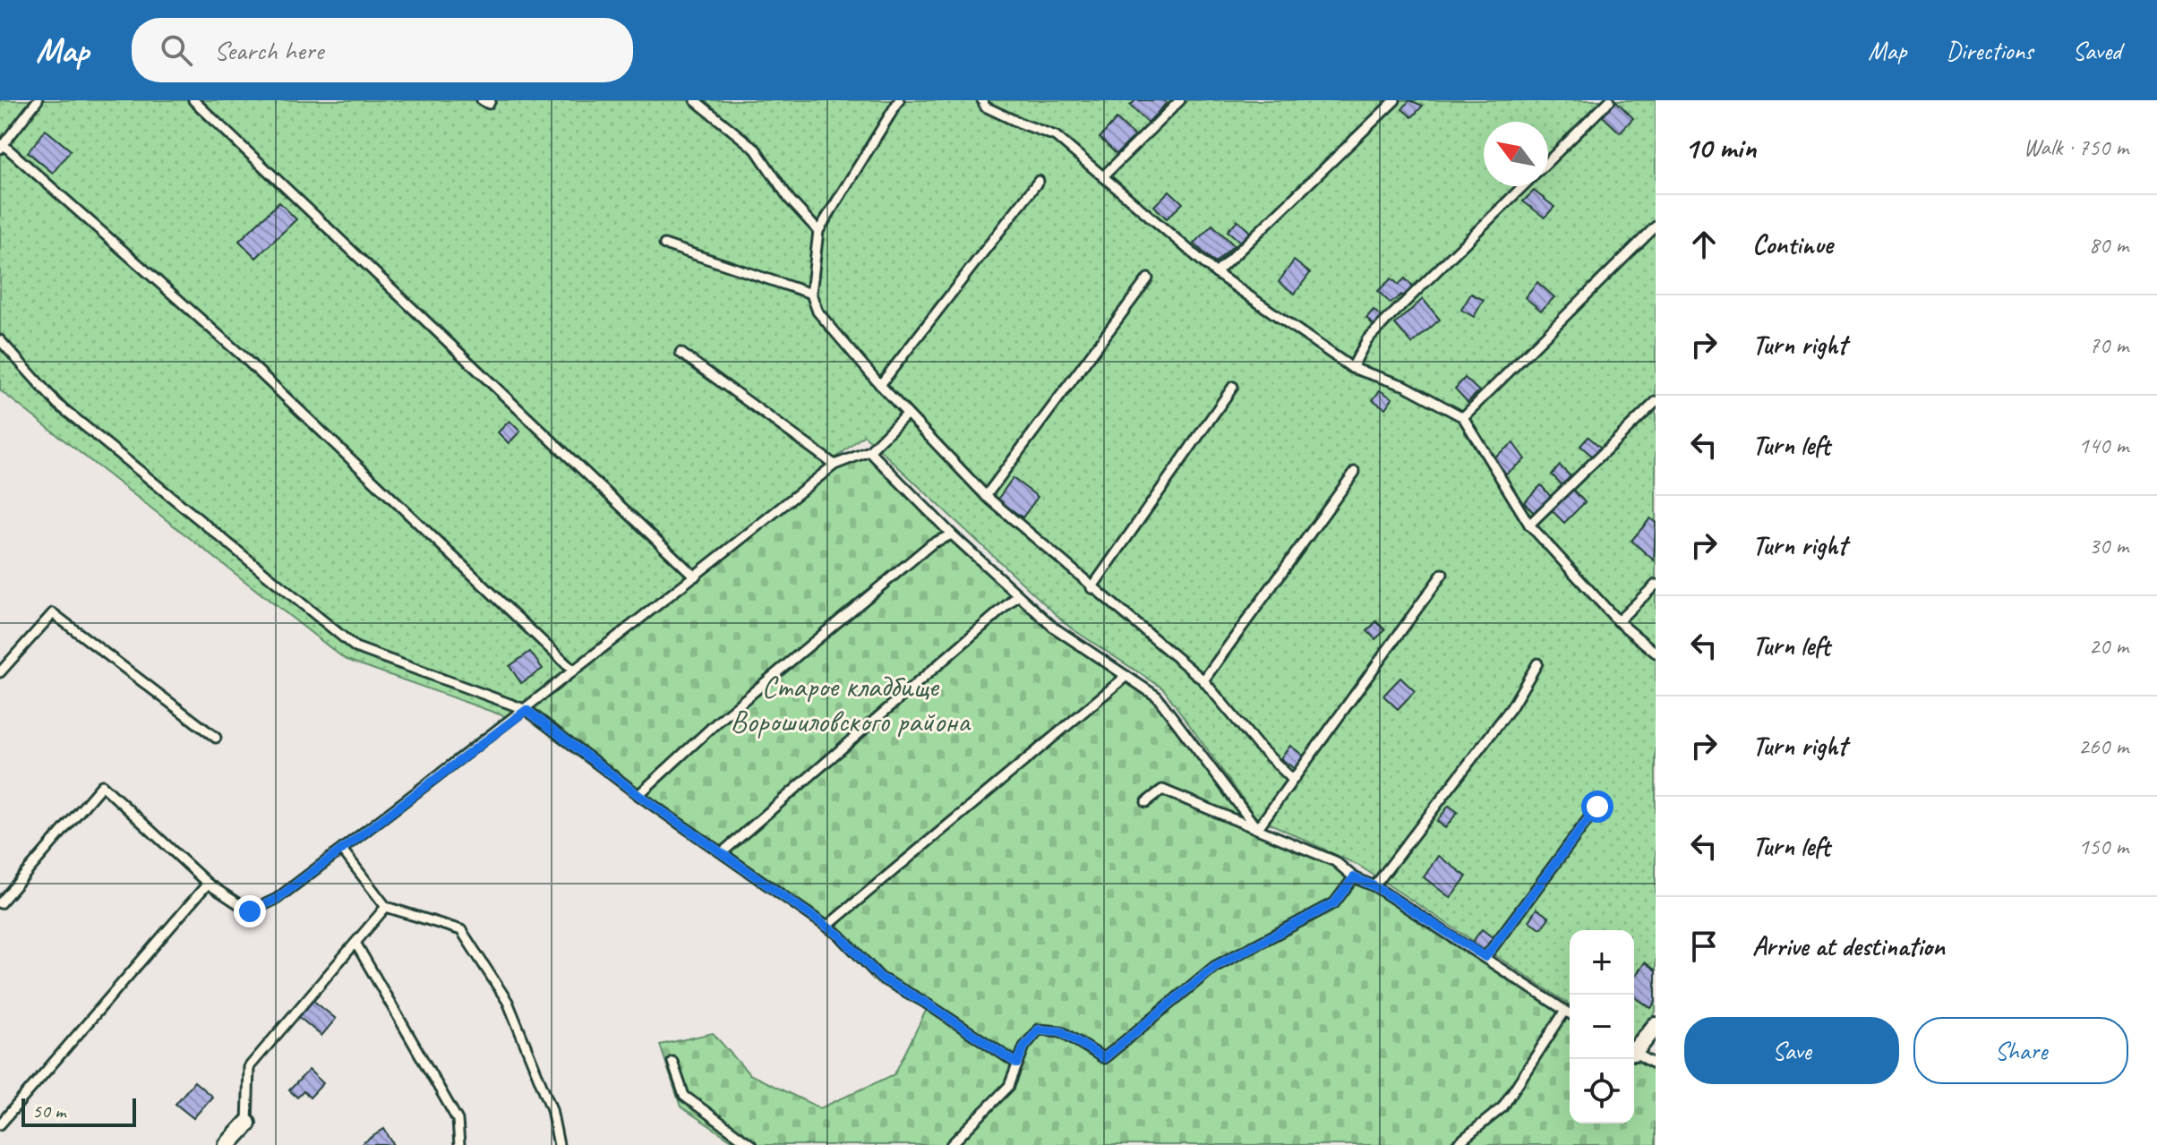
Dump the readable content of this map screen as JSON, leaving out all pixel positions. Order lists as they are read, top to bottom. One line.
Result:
{"parks":["Старое кладбище Ворошиловского района"],"scale_bar":"50 m","north":"top left","page":{"header":"Map","search":"Search here","nav":["Map","Directions","Saved"],"heading":["10 min","Walk · 750 m"],"list":[["Continue","80 m"],["Turn right","70 m"],["Turn left","140 m"],["Turn right","30 m"],["Turn left","20 m"],["Turn right","260 m"],["Turn left","150 m"],"Arrive at destination"],"map_buttons":["+","−"],"buttons":["Save","Share"],"scale":"50 m"}}
